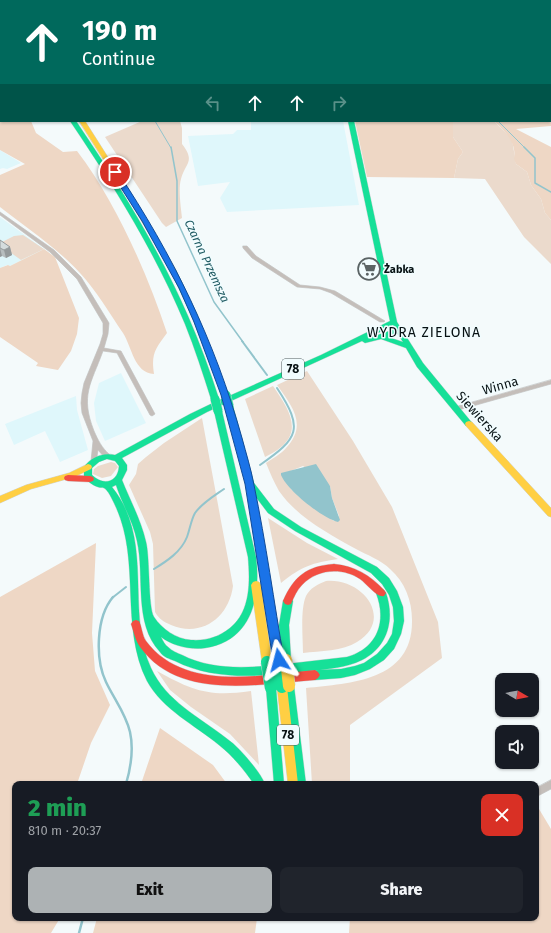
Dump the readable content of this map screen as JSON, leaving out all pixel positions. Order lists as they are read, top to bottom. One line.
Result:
{"streets":{"main road":["78","Siewierska"],"street":["Winna"]},"crossings":[["Winna","Siewierska"]],"districts":["WYDRA ZIELONA"],"water":["Czarna Przemsza"],"places":{"supermarket":["Żabka"]},"north":"right","page":{"turn":["190 m","Continue"],"heading":["2 min","810 m · 20:37"],"buttons":["Exit","Share"]}}
